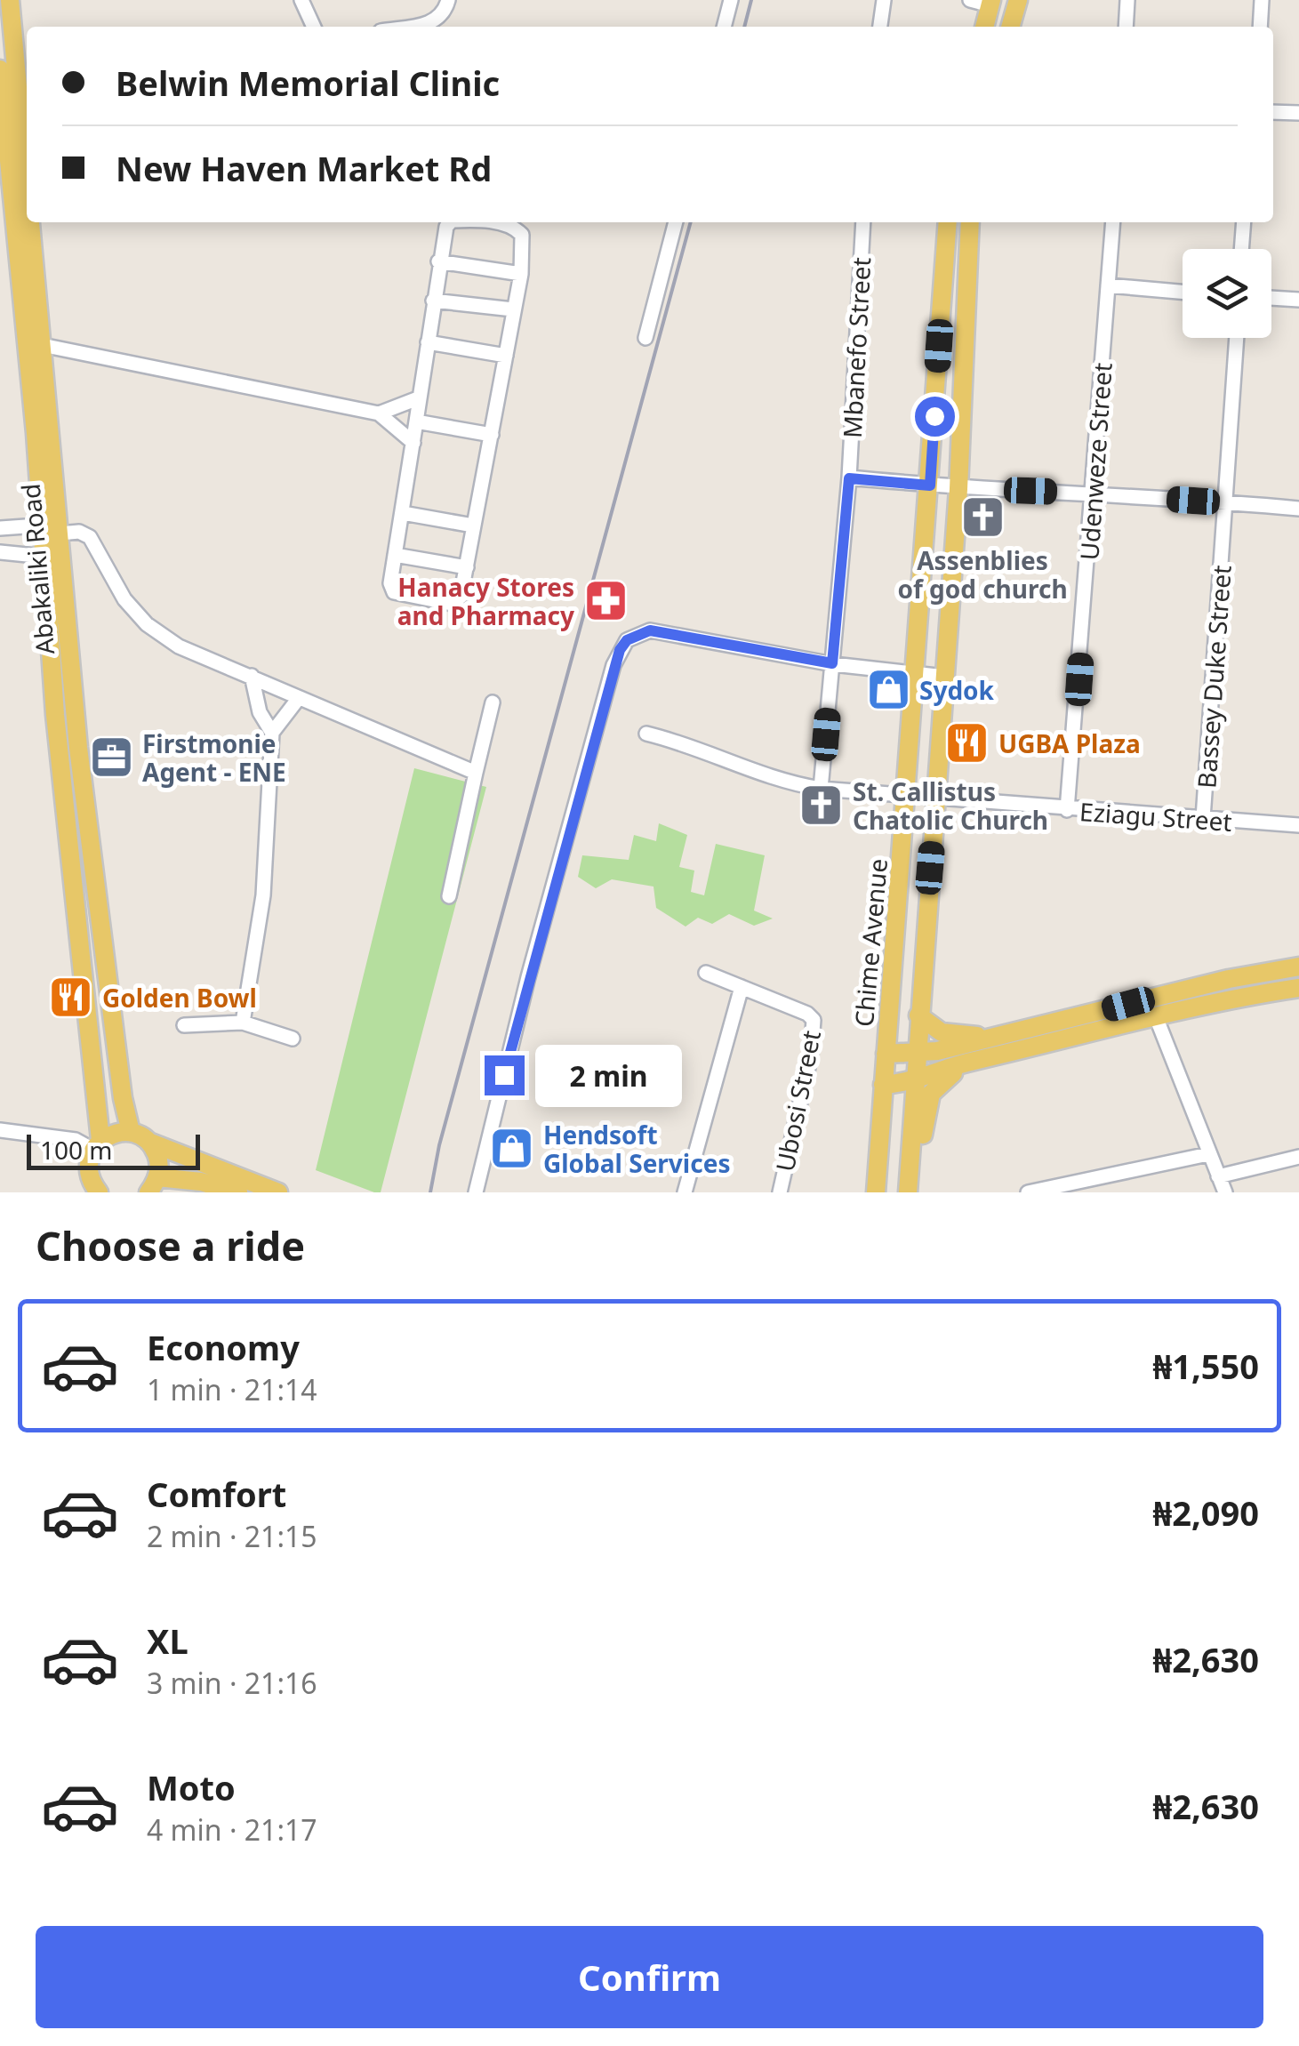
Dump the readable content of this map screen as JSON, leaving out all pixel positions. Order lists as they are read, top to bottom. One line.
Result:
{"streets":{"main road":["Abakaliki Road","Chime Avenue"],"street":["Mbanefo Street","Udenweze Street","Bassey Duke Street","Eziagu Street","Ubosi Street"]},"crossings":[["Udenweze Street","Eziagu Street"],["Bassey Duke Street","Eziagu Street"],["Eziagu Street","Chime Avenue"]],"places":{"church":["Assenblies of god church","St. Callistus Chatolic Church"],"pharmacy":["Hanacy Stores and Pharmacy"],"shop":["Sydok","Hendsoft Global Services"],"restaurant":["UGBA Plaza","Golden Bowl"],"office":["Firstmonie Agent - ENE"]},"scale_bar":"100 m","page":{"banner":["Belwin Memorial Clinic","New Haven Market Rd"],"bubble":"2 min","scale":"100 m","heading":"Choose a ride","list":[{"name":"Economy","note":"1 min · 21:14","value":"₦1,550"},{"name":"Comfort","note":"2 min · 21:15","value":"₦2,090"},{"name":"XL","note":"3 min · 21:16","value":"₦2,630"},{"name":"Moto","note":"4 min · 21:17","value":"₦2,630"}],"buttons":"Confirm"}}
